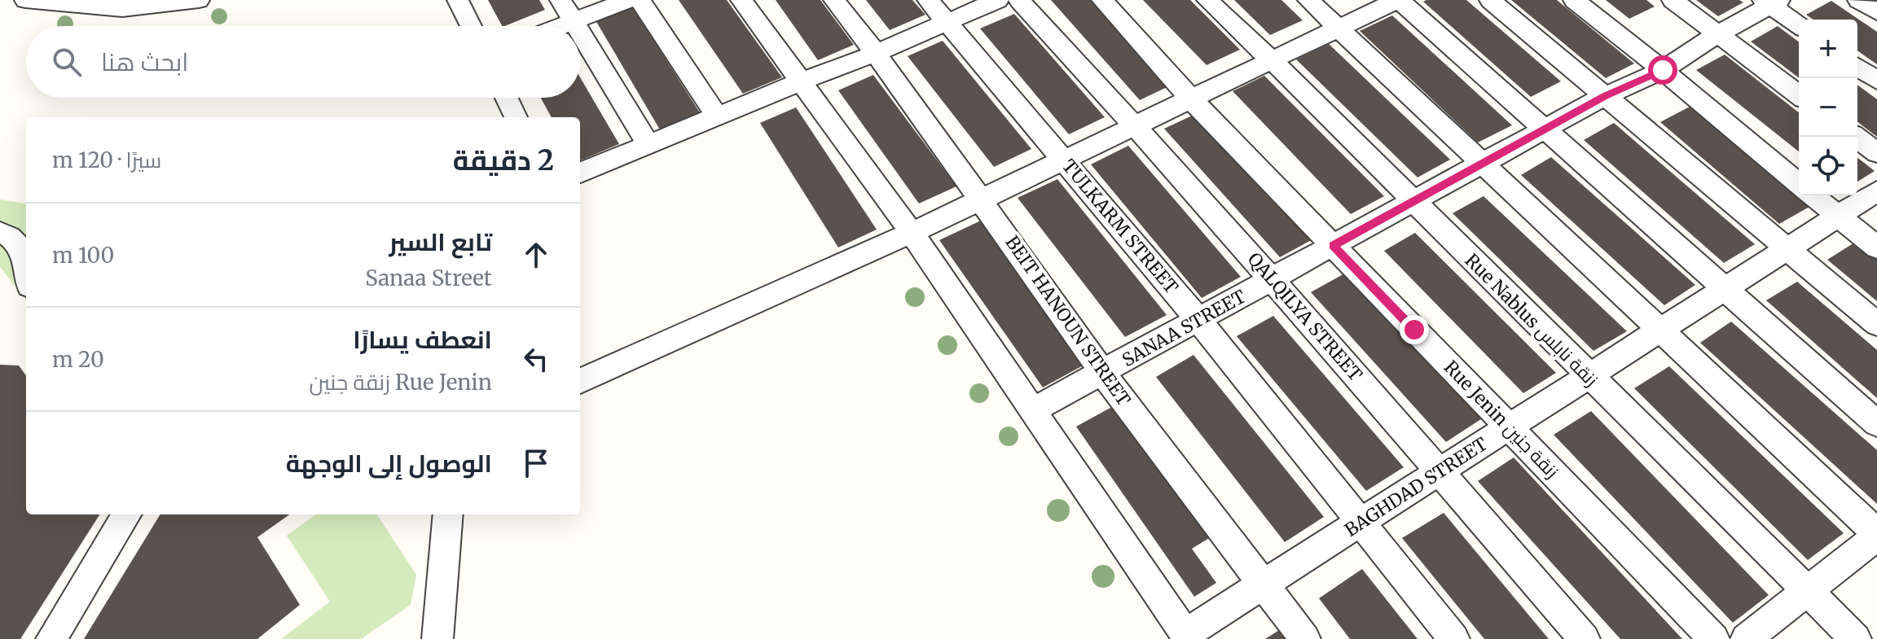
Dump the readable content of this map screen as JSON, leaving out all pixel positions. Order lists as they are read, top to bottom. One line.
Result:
{"streets":{"street":["TULKARM STREET","QALQILYA STREET","Rue Nablus زنقة نابلس","BEIT HANOUN STREET","SANAA STREET","Rue Jenin زنقة جنين","BAGHDAD STREET"]},"crossings":[["TULKARM STREET","SANAA STREET"],["TULKARM STREET","BAGHDAD STREET"],["QALQILYA STREET","SANAA STREET"],["QALQILYA STREET","BAGHDAD STREET"],["Rue Nablus زنقة نابلس","SANAA STREET"],["Rue Nablus زنقة نابلس","BAGHDAD STREET"],["BEIT HANOUN STREET","SANAA STREET"],["BEIT HANOUN STREET","BAGHDAD STREET"],["SANAA STREET","Rue Jenin زنقة جنين"],["Rue Jenin زنقة جنين","BAGHDAD STREET"]],"page":{"map_buttons":["+","−"],"search":"ابحث هنا","heading":["2 دقيقة","سيرًا · 120 m"],"list":[["تابع السير","Sanaa Street","100 m"],["انعطف يسارًا","Rue Jenin زنقة جنين","20 m"],"الوصول إلى الوجهة"]}}
